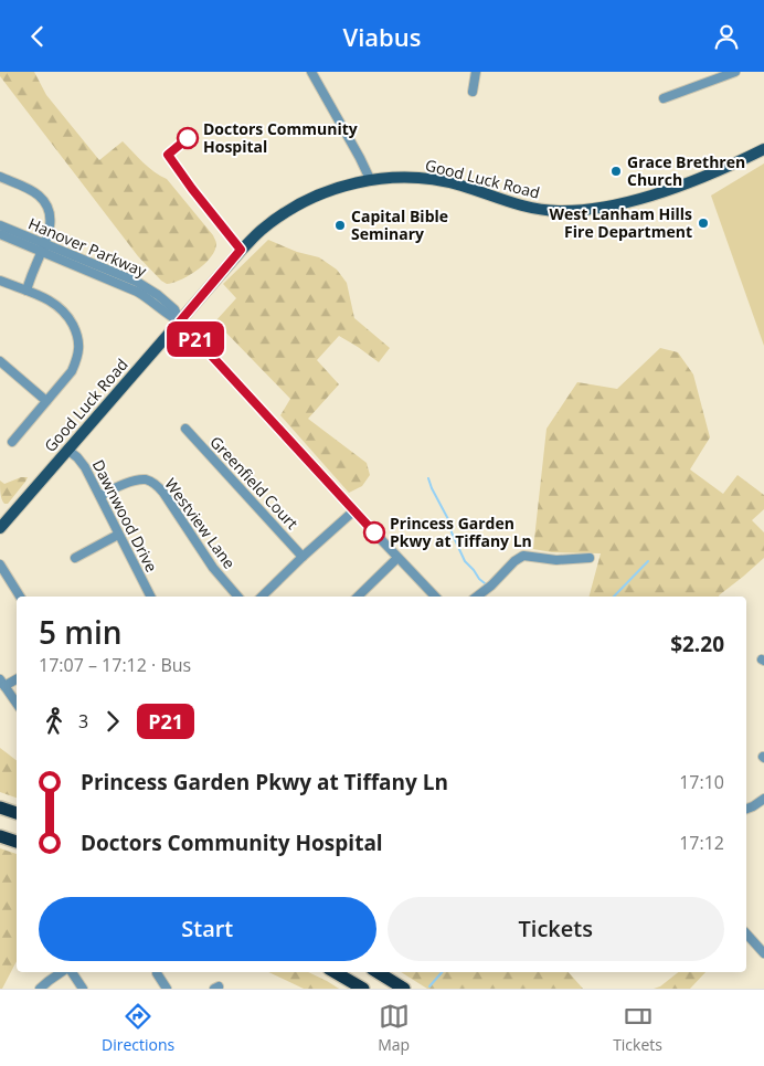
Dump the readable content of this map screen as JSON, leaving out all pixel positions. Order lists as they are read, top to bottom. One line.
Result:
{"streets":{"main road":["Good Luck Road"],"street":["Hanover Parkway","Greenfield Court","Dawnwood Drive","Westview Lane"]},"crossings":[["Good Luck Road","Hanover Parkway"],["Good Luck Road","Dawnwood Drive"],["Dawnwood Drive","Westview Lane"]],"places":["Doctors Community Hospital","Grace Brethren Church","West Lanham Hills Fire Department","Capital Bible Seminary","Princess Garden Pkwy at Tiffany Ln"],"lines":["bus line P21"],"page":{"header":"Viabus","on_map":"P21","heading":["5 min","17:07 – 17:12 · Bus","$2.20"],"legs":["3","P21"],"list":[{"name":"Princess Garden Pkwy at Tiffany Ln","value":"17:10"},{"name":"Doctors Community Hospital","value":"17:12"}],"buttons":["Start","Tickets"],"tabs":["Directions","Map","Tickets"]}}
